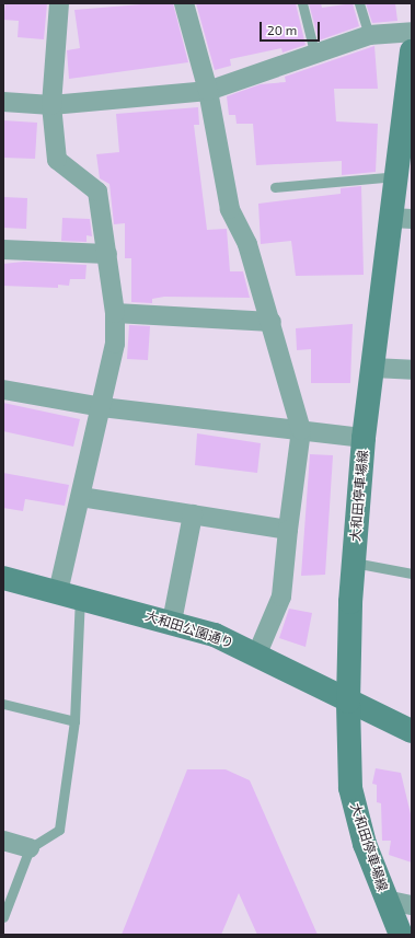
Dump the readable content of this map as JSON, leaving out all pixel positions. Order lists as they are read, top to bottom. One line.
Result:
{"streets":{"main road":["大和田停車場線","大和田公園通り"]},"crossings":[["大和田停車場線","大和田公園通り"]],"scale_bar":"20 m"}
